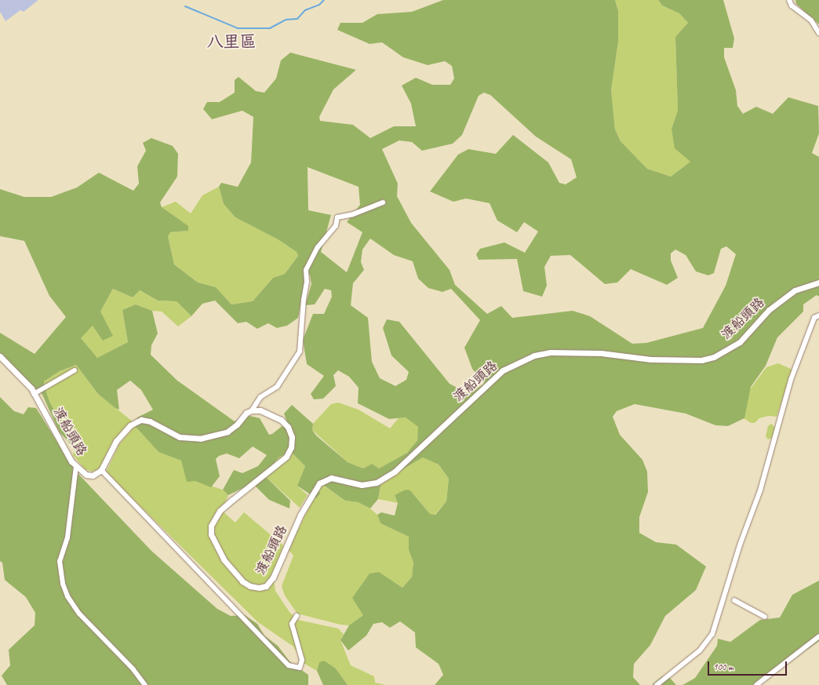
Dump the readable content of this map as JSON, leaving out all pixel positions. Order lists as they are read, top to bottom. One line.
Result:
{"streets":{"street":["渡船頭路"]},"districts":["八里區"],"scale_bar":"100 m"}
